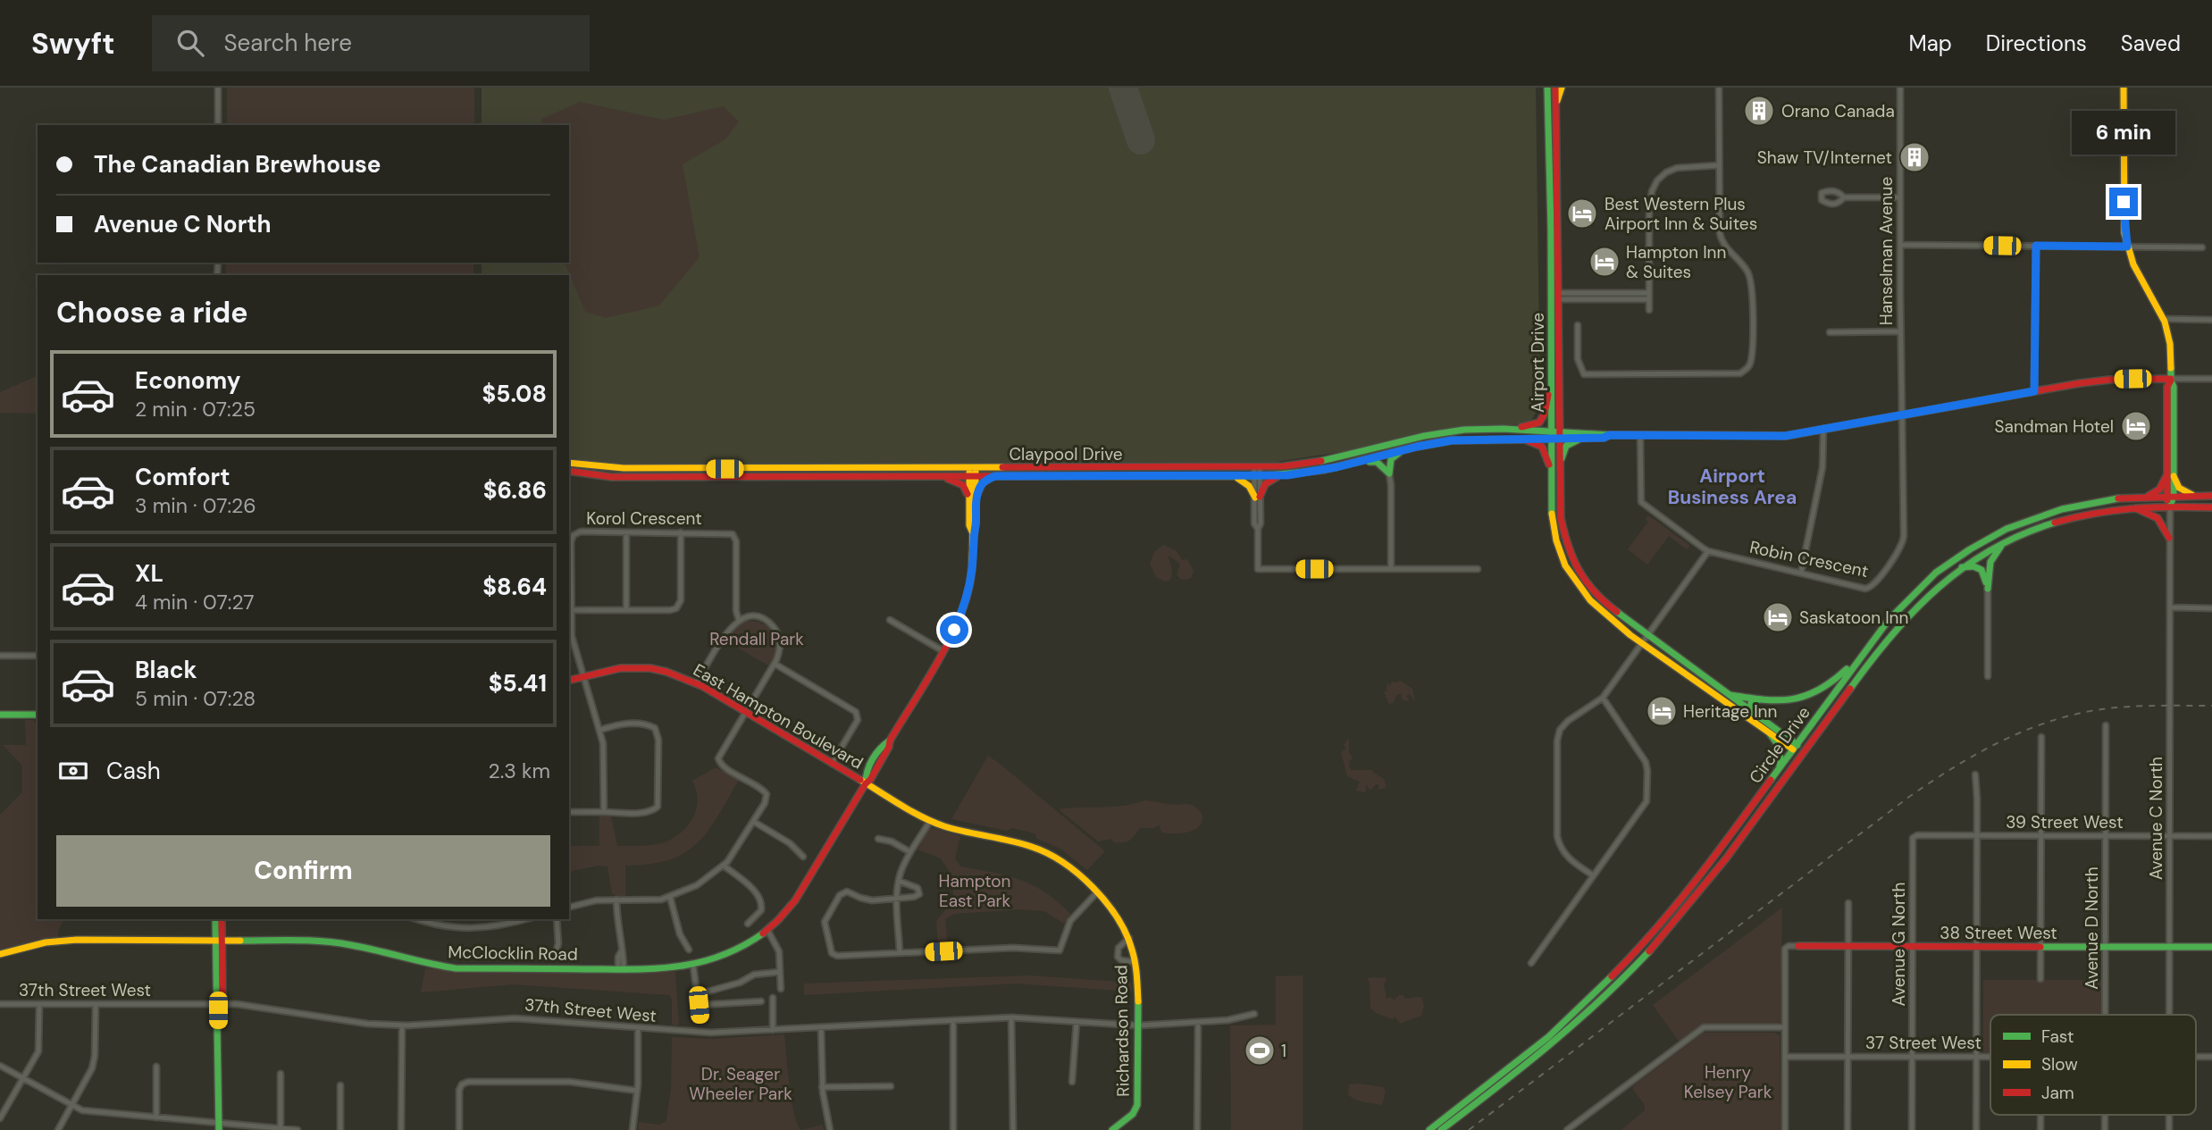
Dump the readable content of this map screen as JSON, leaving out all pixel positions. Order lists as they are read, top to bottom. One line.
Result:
{"streets":{"main road":["Airport Drive","Claypool Drive","East Hampton Boulevard","Circle Drive","Avenue C North","38 Street West","McClocklin Road","Richardson Road"],"street":["Hanselman Avenue","Korol Crescent","Robin Crescent","39 Street West","Avenue D North","Avenue G North","37th Street West","37 Street West"]},"crossings":[["Hanselman Avenue","Claypool Drive"],["Hanselman Avenue","Robin Crescent"],["Airport Drive","Claypool Drive"],["Airport Drive","Circle Drive"],["Claypool Drive","Robin Crescent"],["Claypool Drive","Avenue C North"],["Claypool Drive","McClocklin Road"],["Korol Crescent","East Hampton Boulevard"],["East Hampton Boulevard","McClocklin Road"],["East Hampton Boulevard","Richardson Road"],["Circle Drive","Avenue C North"],["Avenue C North","39 Street West"],["Avenue C North","38 Street West"],["39 Street West","Avenue D North"],["39 Street West","Avenue G North"],["Avenue D North","38 Street West"],["38 Street West","Avenue G North"],["Avenue G North","37 Street West"],["McClocklin Road","Richardson Road"],["37th Street West","Richardson Road"]],"districts":["Airport Business Area"],"parks":["Rendall Park","Hampton East Park","Henry Kelsey Park","Dr. Seager Wheeler Park"],"places":{"building":["Orano Canada","Shaw TV/Internet"],"hotel":["Best Western Plus Airport Inn & Suites","Hampton Inn & Suites","Sandman Hotel","Saskatoon Inn","Heritage Inn"],"sports":["1"]},"legend":["Fast","Slow","Jam"],"page":{"header":"Swyft","search":"Search here","nav":["Map","Directions","Saved"],"bubble":"6 min","banner":["The Canadian Brewhouse","Avenue C North"],"heading":"Choose a ride","list":[{"name":"Economy","note":"2 min · 07:25","value":"$5.08"},{"name":"Comfort","note":"3 min · 07:26","value":"$6.86"},{"name":"XL","note":"4 min · 07:27","value":"$8.64"},{"name":"Black","note":"5 min · 07:28","value":"$5.41"}],"pay":["Cash","2.3 km"],"buttons":"Confirm"}}
